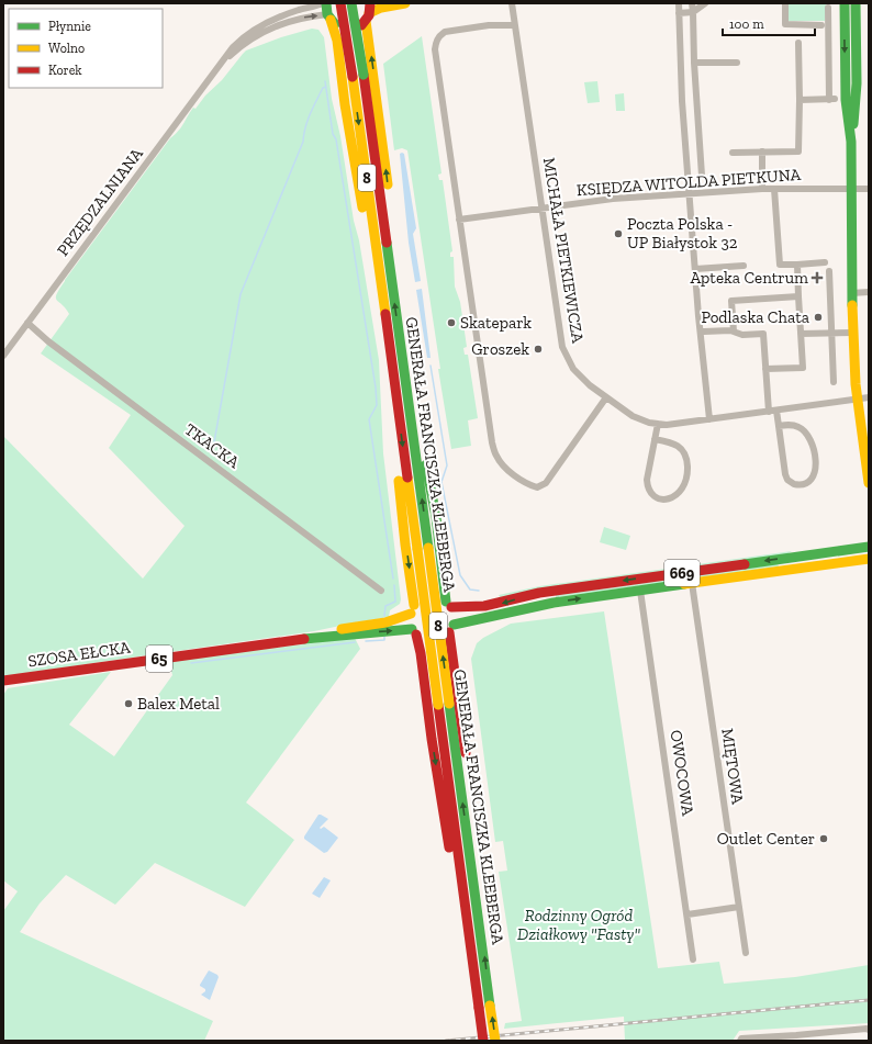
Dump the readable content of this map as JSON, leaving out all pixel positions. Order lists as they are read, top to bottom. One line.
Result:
{"streets":{"main road":["8","GENERAŁA FRANCISZKA KLEEBERGA","669","SZOSA EŁCKA","65"],"street":["KSIĘDZA WITOLDA PIETKUNA","PRZĘDZALNIANA","MICHAŁA PIETKIEWICZA","TKACKA","MIĘTOWA","OWOCOWA"]},"crossings":[["KSIĘDZA WITOLDA PIETKUNA","MICHAŁA PIETKIEWICZA"],["PRZĘDZALNIANA","TKACKA"],["669","SZOSA EŁCKA"],["669","65"],["669","MIĘTOWA"],["669","OWOCOWA"],["SZOSA EŁCKA","65"]],"parks":["Rodzinny Ogród Działkowy \"Fasty\""],"places":{"other":["Poczta Polska - UP Białystok 32","Podlaska Chata","Skatepark","Groszek","Balex Metal","Outlet Center"],"health":["Apteka Centrum"]},"legend":["Płynnie","Wolno","Korek"],"scale_bar":"100 m"}
